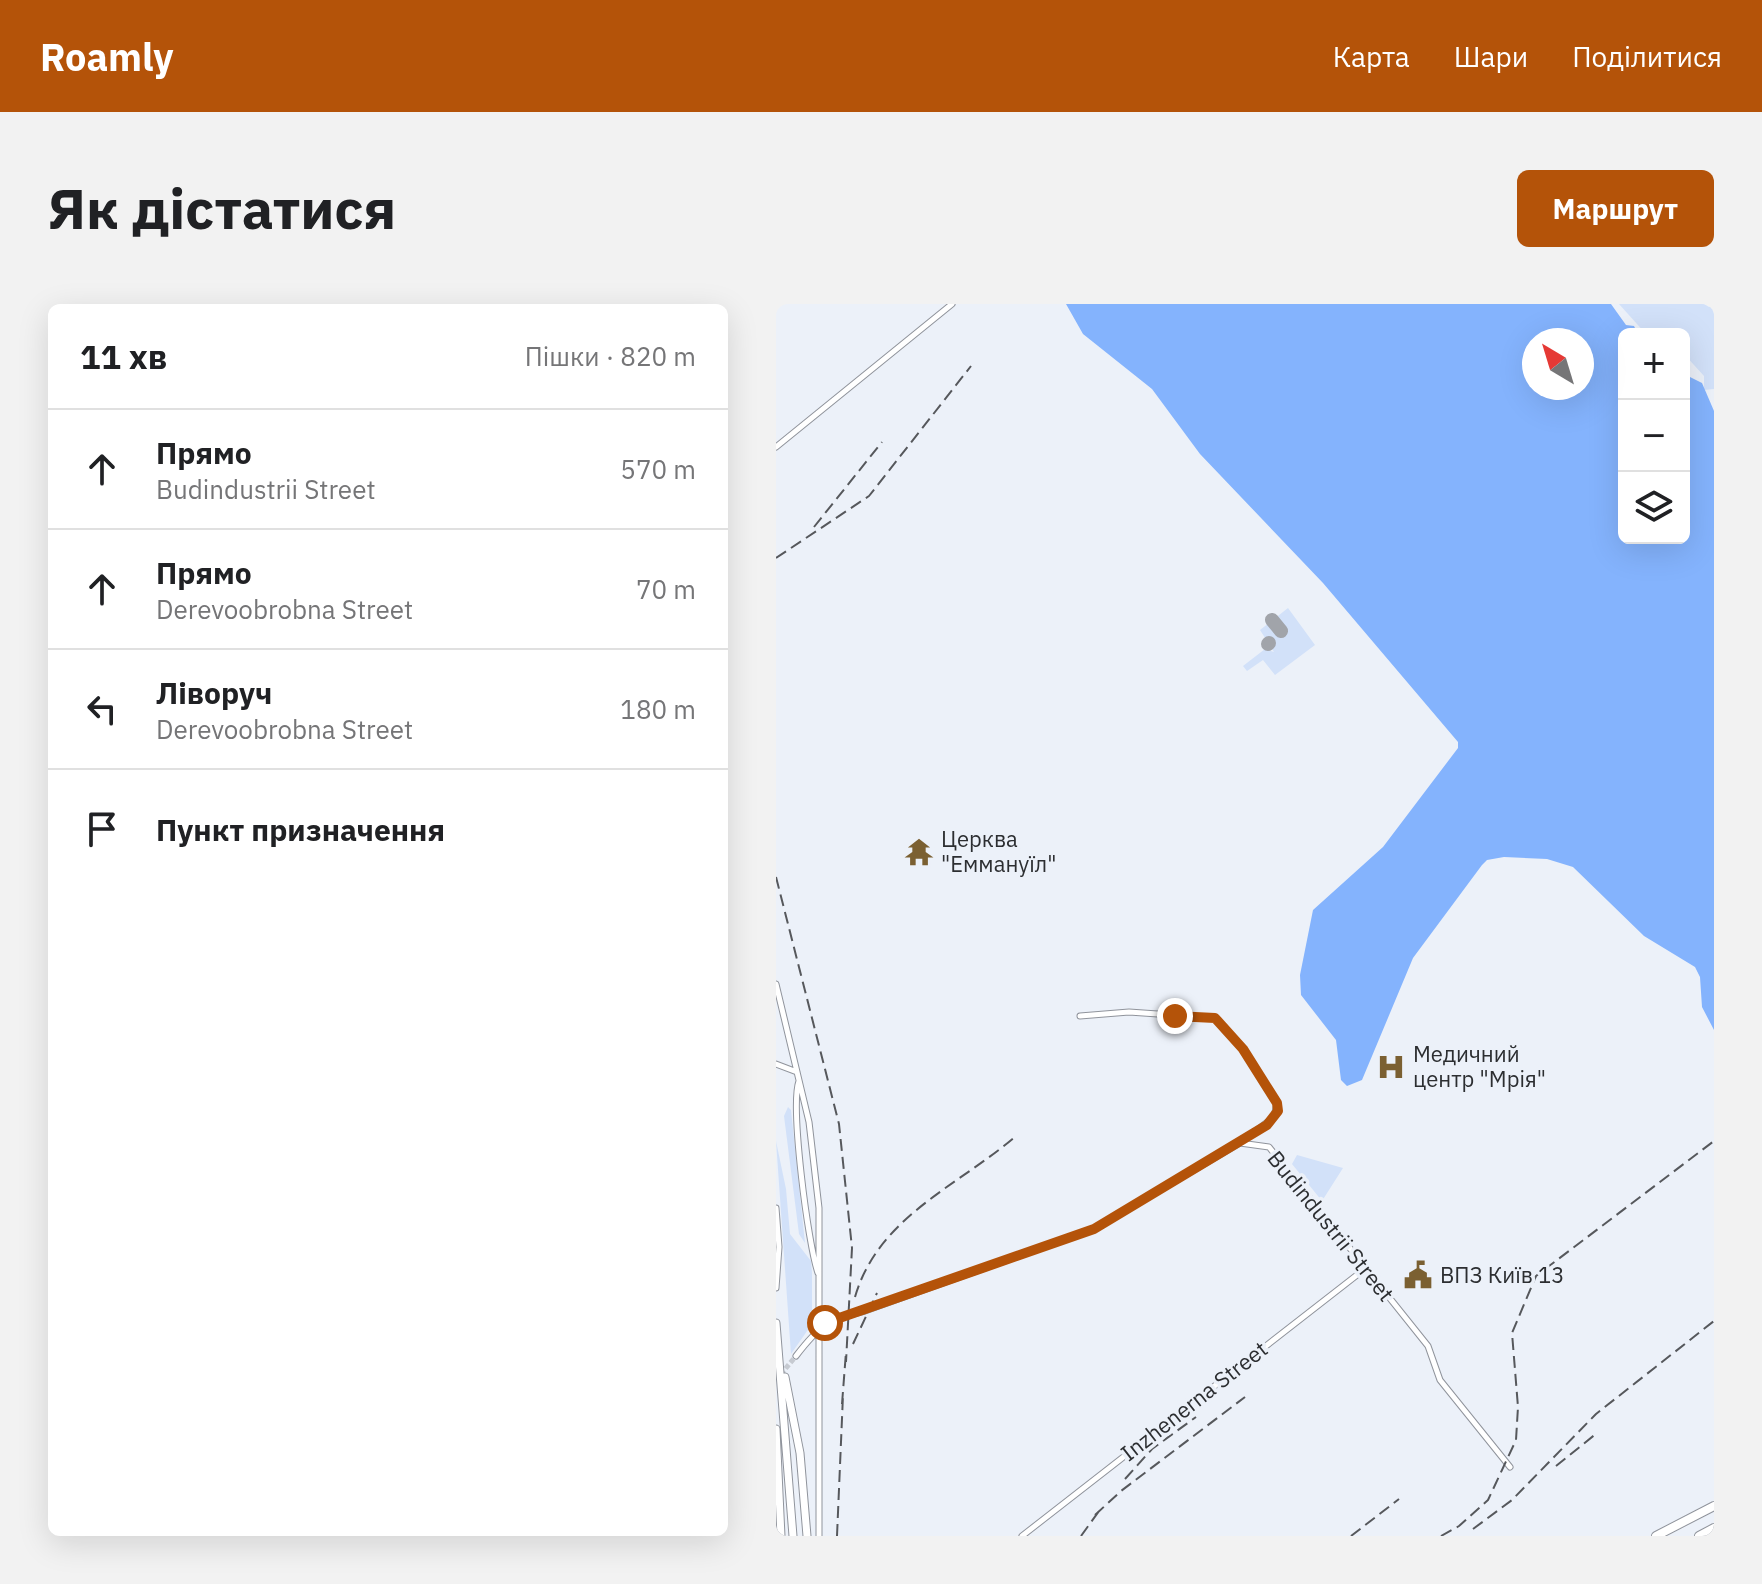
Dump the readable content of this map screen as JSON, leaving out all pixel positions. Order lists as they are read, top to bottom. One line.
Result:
{"streets":{"street":["Budindustrii Street","Inzhenerna Street"]},"crossings":[["Budindustrii Street","Inzhenerna Street"]],"places":{"temple":["Церква \"Еммануїл\""],"hospital":["Медичний центр \"Мрія\""],"public building":["ВПЗ Київ 13"]},"north":"top left","page":{"header":"Roamly","nav":["Карта","Шари","Поділитися"],"buttons":"Маршрут","title":"Як дістатися","heading":["11 хв","Пішки · 820 m"],"map_buttons":["+","−"],"list":[["Прямо","Budindustrii Street","570 m"],["Прямо","Derevoobrobna Street","70 m"],["Ліворуч","Derevoobrobna Street","180 m"],"Пункт призначення"]}}
